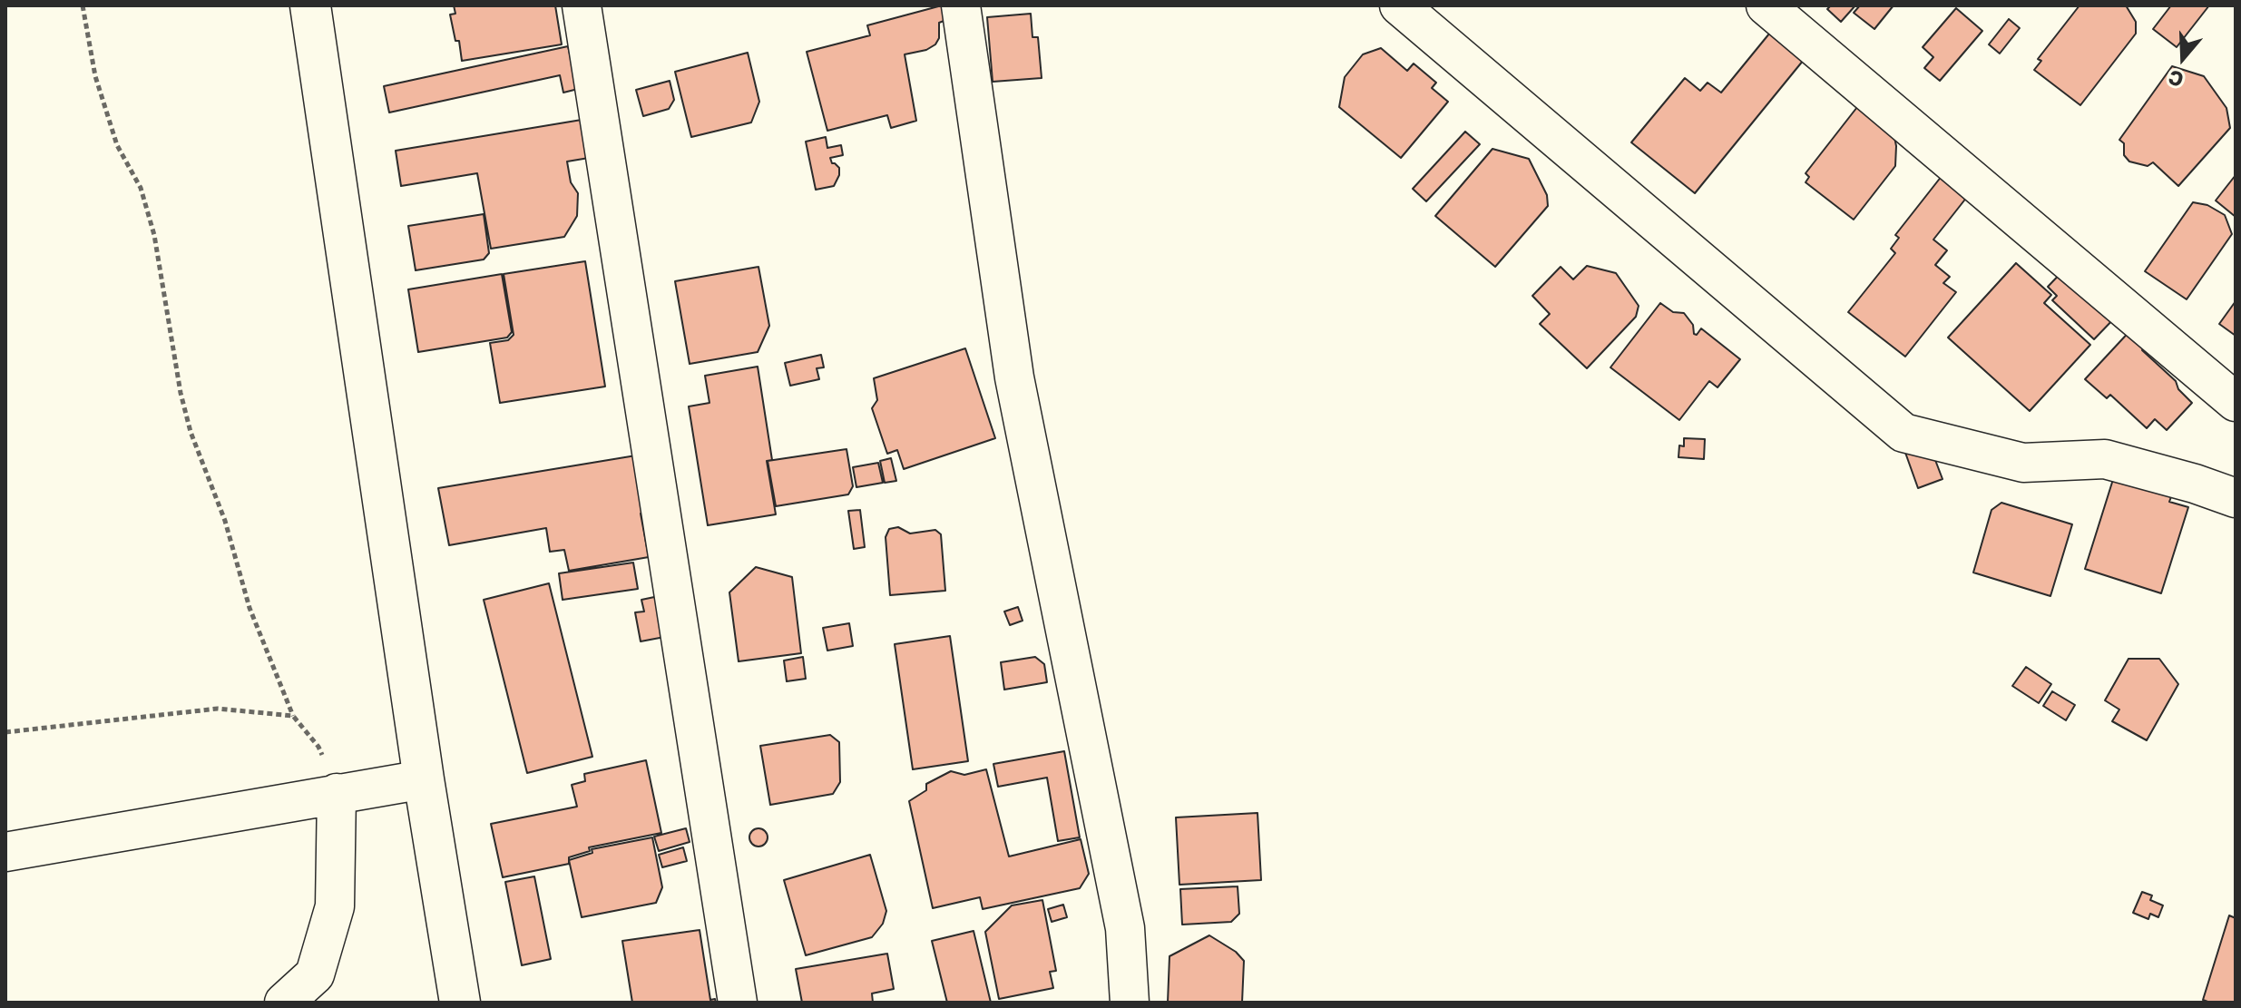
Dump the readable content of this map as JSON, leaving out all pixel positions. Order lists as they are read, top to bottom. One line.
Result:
{"north":"bottom"}
